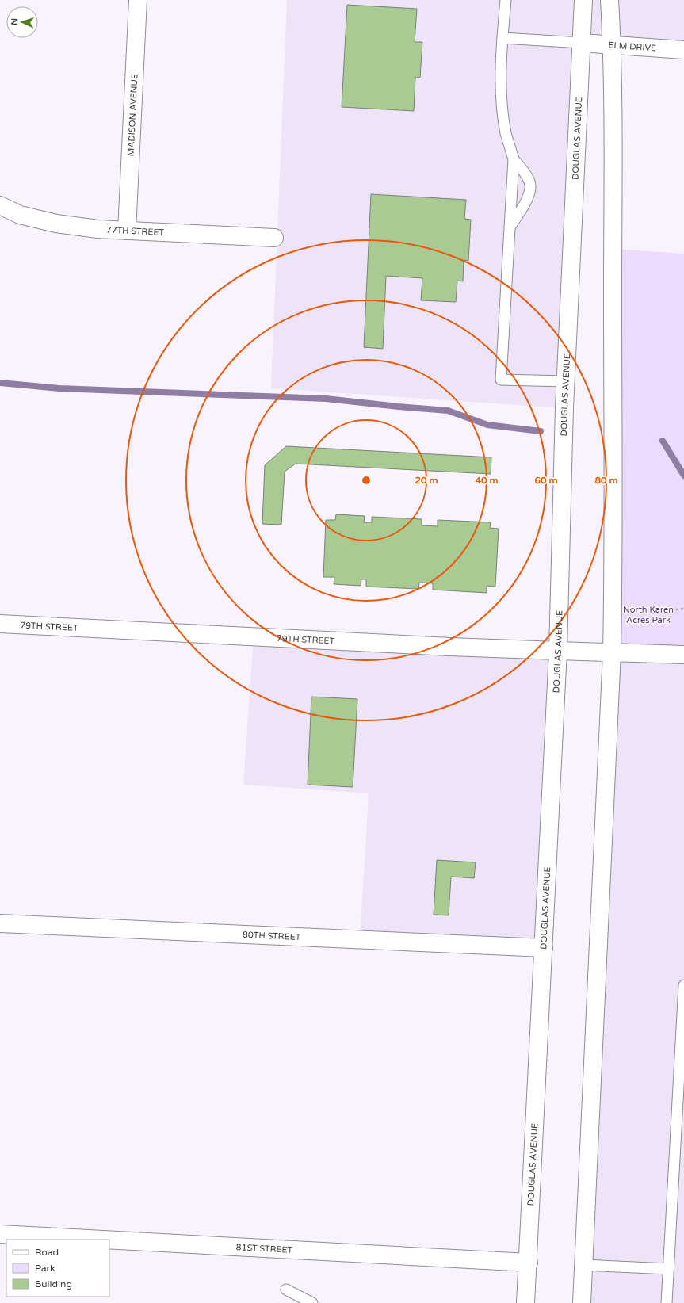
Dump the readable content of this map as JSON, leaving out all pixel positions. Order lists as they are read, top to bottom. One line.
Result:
{"streets":{"main road":["ELM DRIVE","MADISON AVENUE","DOUGLAS AVENUE","77TH STREET","79TH STREET","80TH STREET","81ST STREET"]},"crossings":[["ELM DRIVE","DOUGLAS AVENUE"],["MADISON AVENUE","77TH STREET"],["DOUGLAS AVENUE","79TH STREET"],["DOUGLAS AVENUE","80TH STREET"],["DOUGLAS AVENUE","81ST STREET"]],"parks":["North Karen Acres Park"],"legend":["Road","Park","Building"],"north":"left","rings":["20 m","40 m","60 m","80 m"]}
